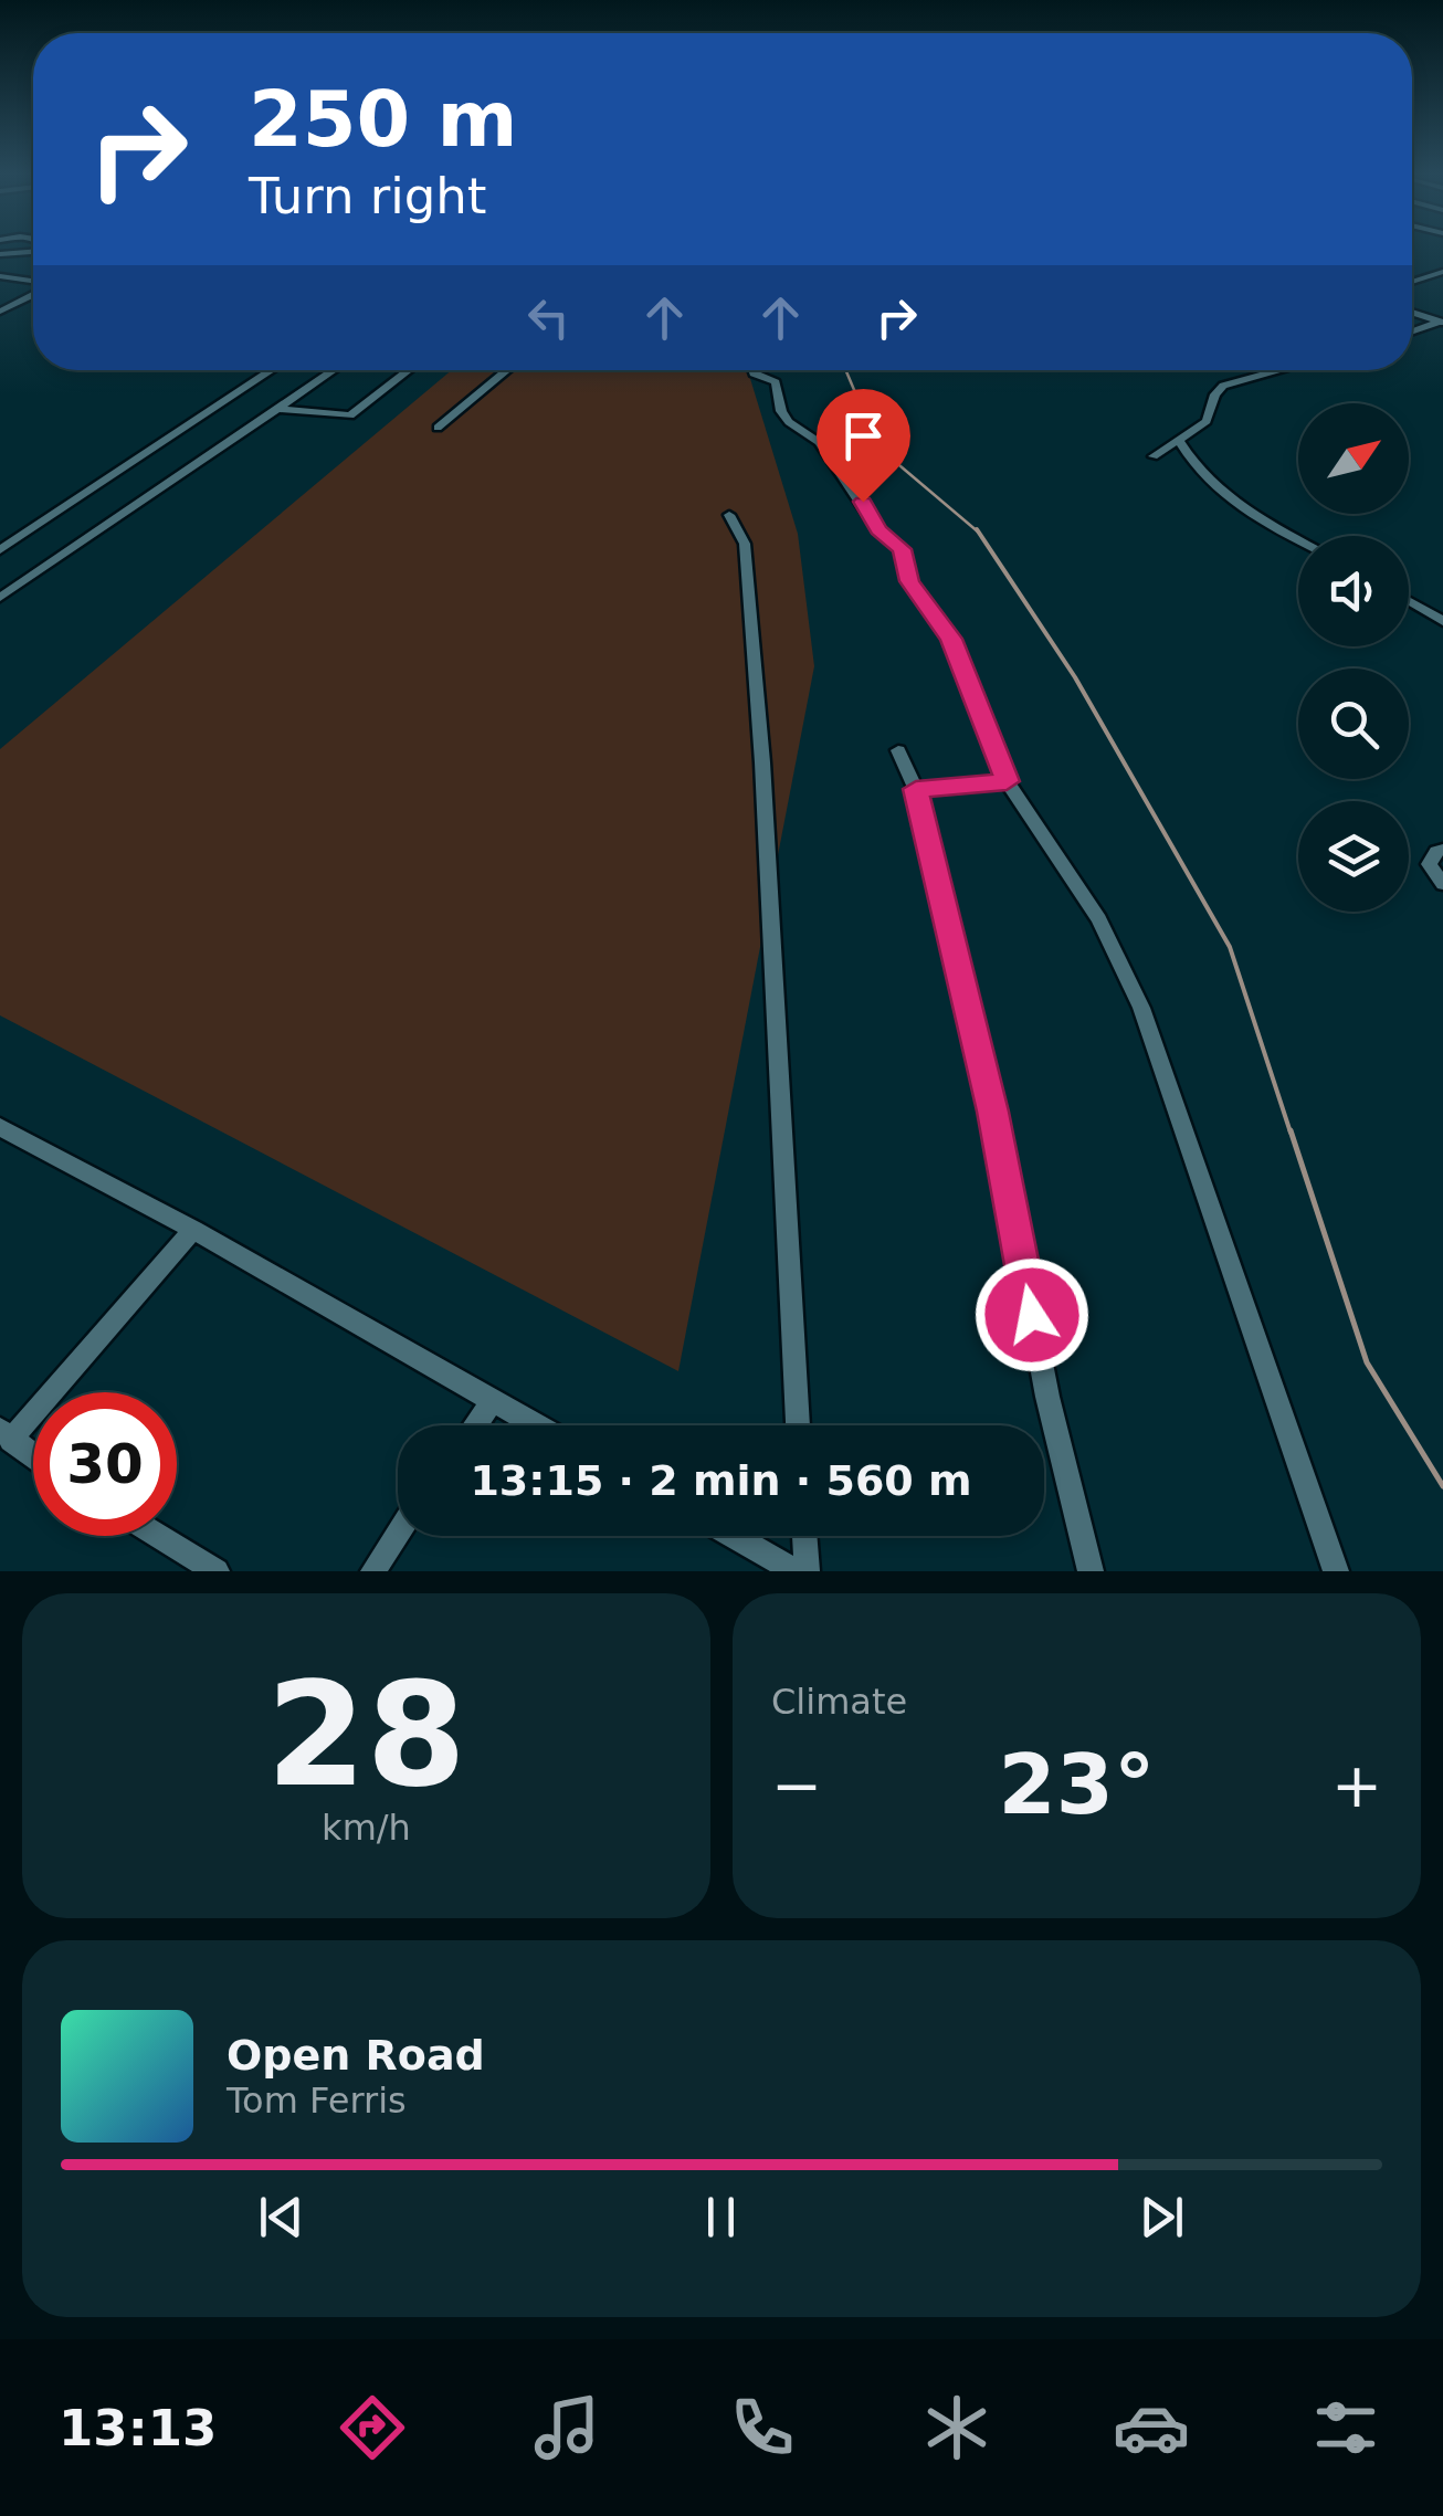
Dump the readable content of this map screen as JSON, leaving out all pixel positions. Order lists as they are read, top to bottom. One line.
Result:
{"north":"top right","page":{"turn":["250 m","Turn right"],"limit":"30","trip":"13:15 · 2 min · 560 m","tile":[["28","km/h"],"Climate"],"heat":["−","23°","+"],"song":["Open Road","Tom Ferris"],"tabs":"13:13"}}
